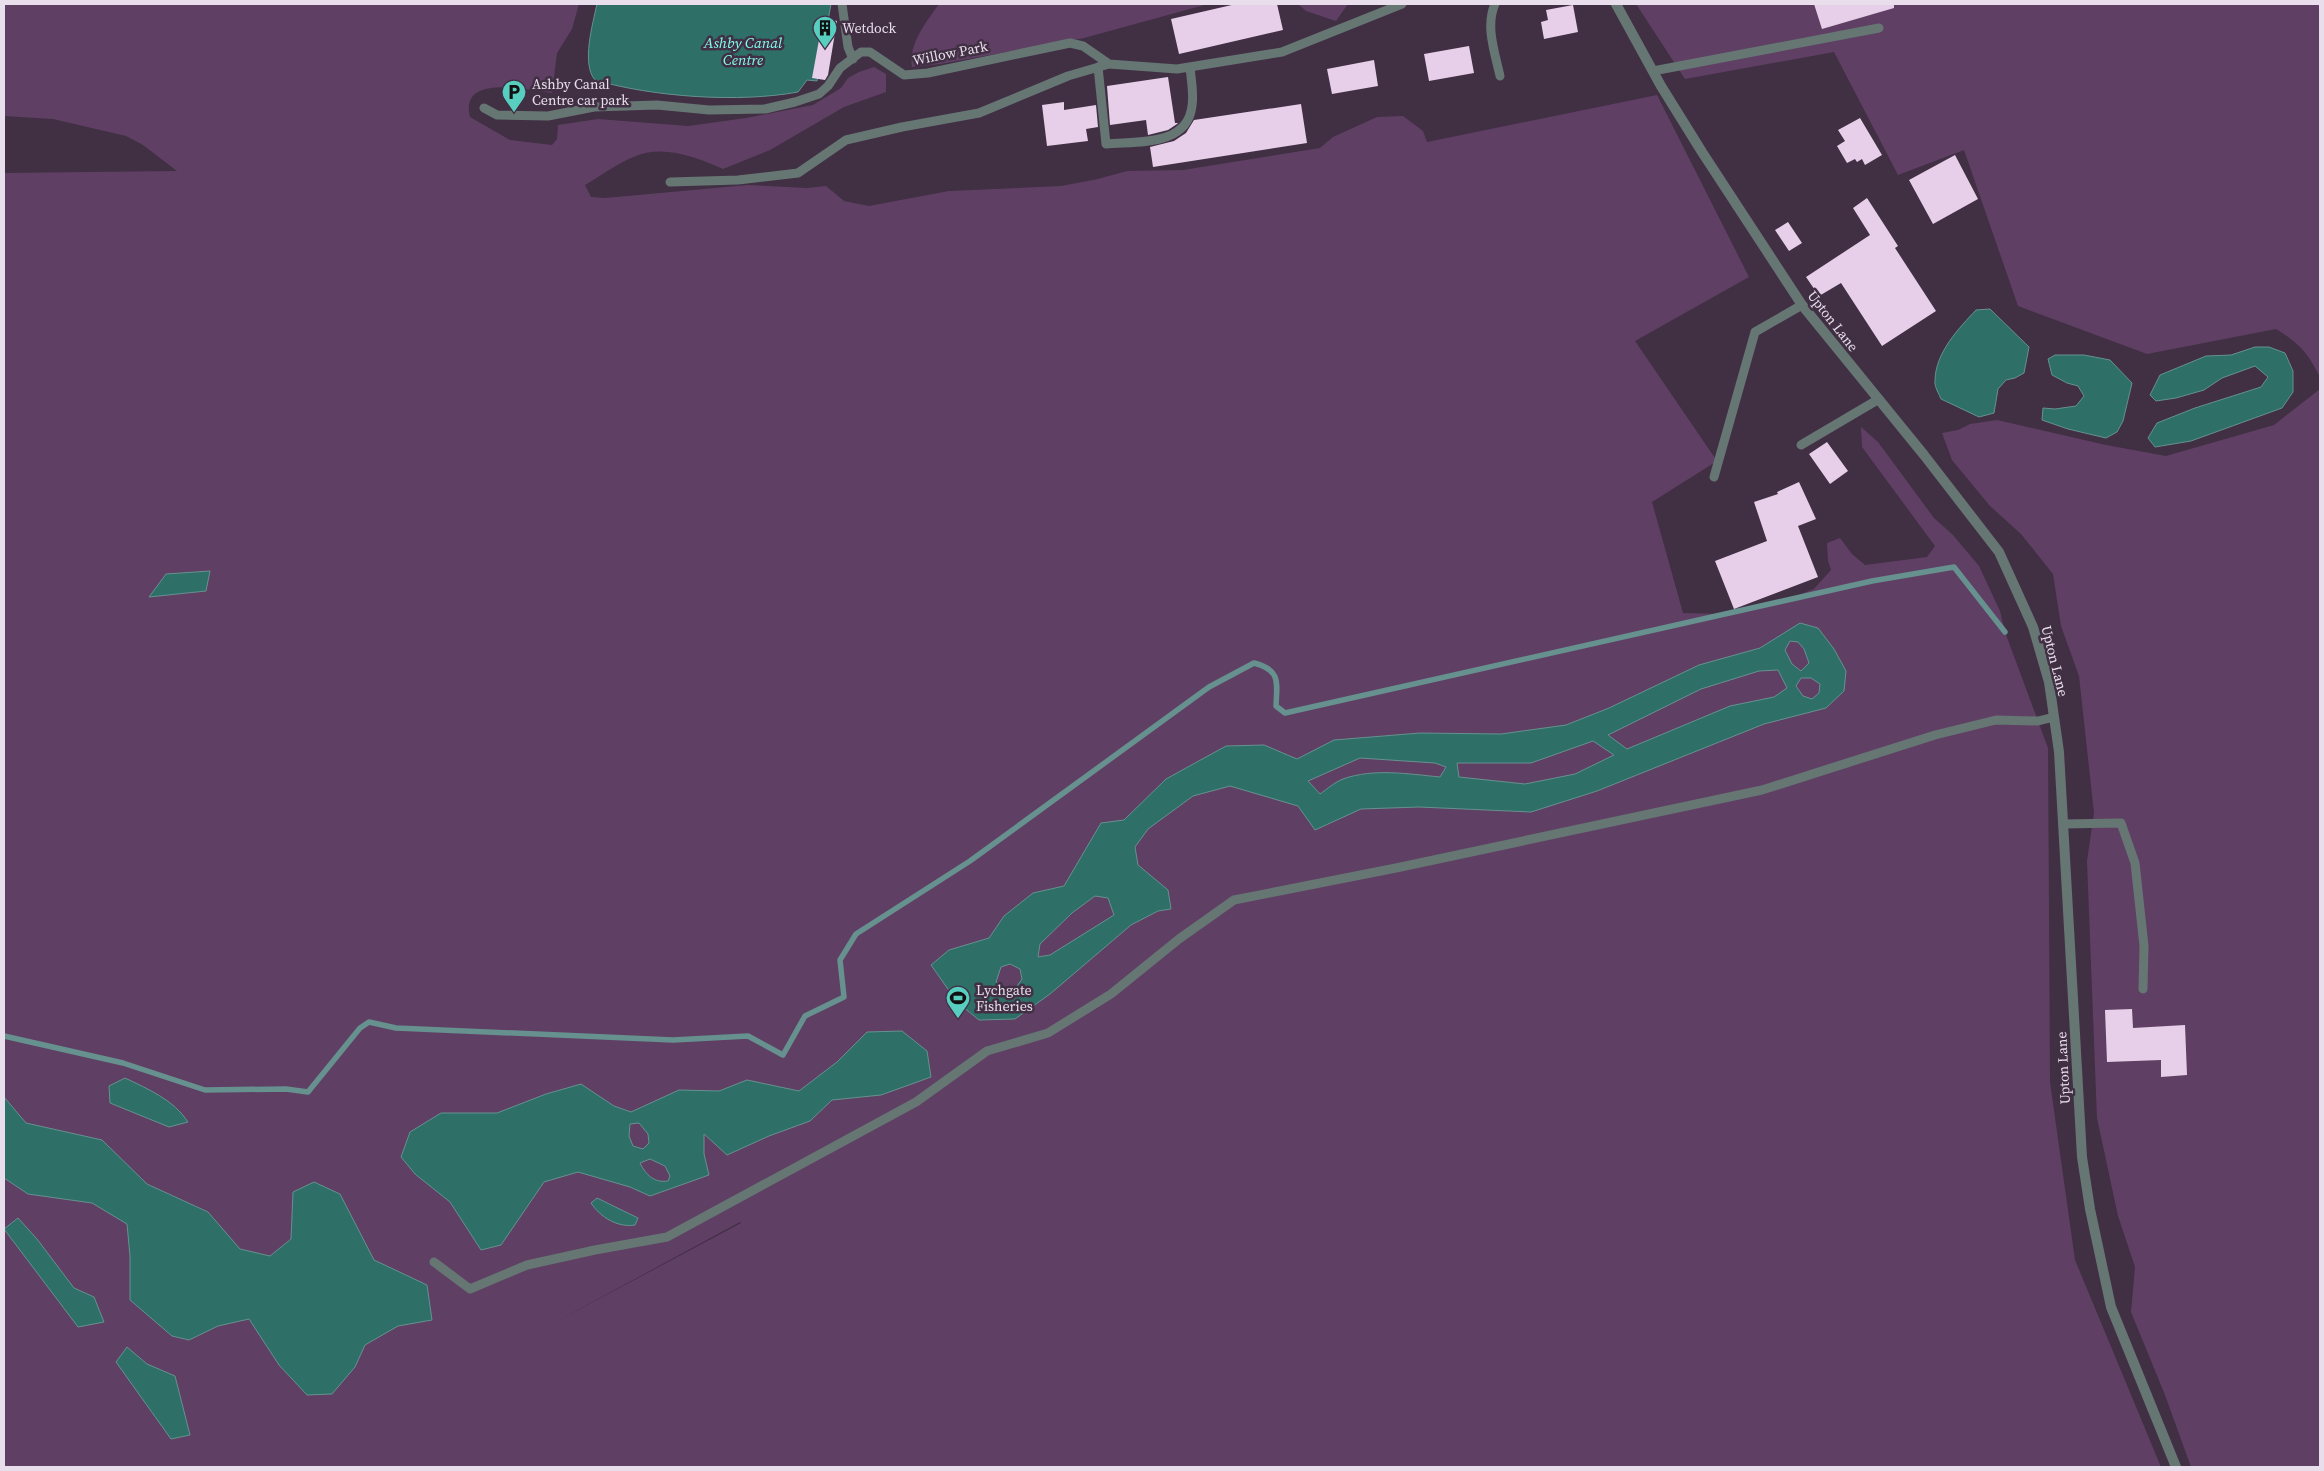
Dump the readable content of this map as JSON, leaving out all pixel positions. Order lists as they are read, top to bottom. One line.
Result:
{"streets":{"street":["Upton Lane"],"lane":["Willow Park"]},"water":["Ashby Canal Centre"],"places":{"building":["Wetdock"],"parking":["Ashby Canal Centre car park"],"sports":["Lychgate Fisheries"]}}
